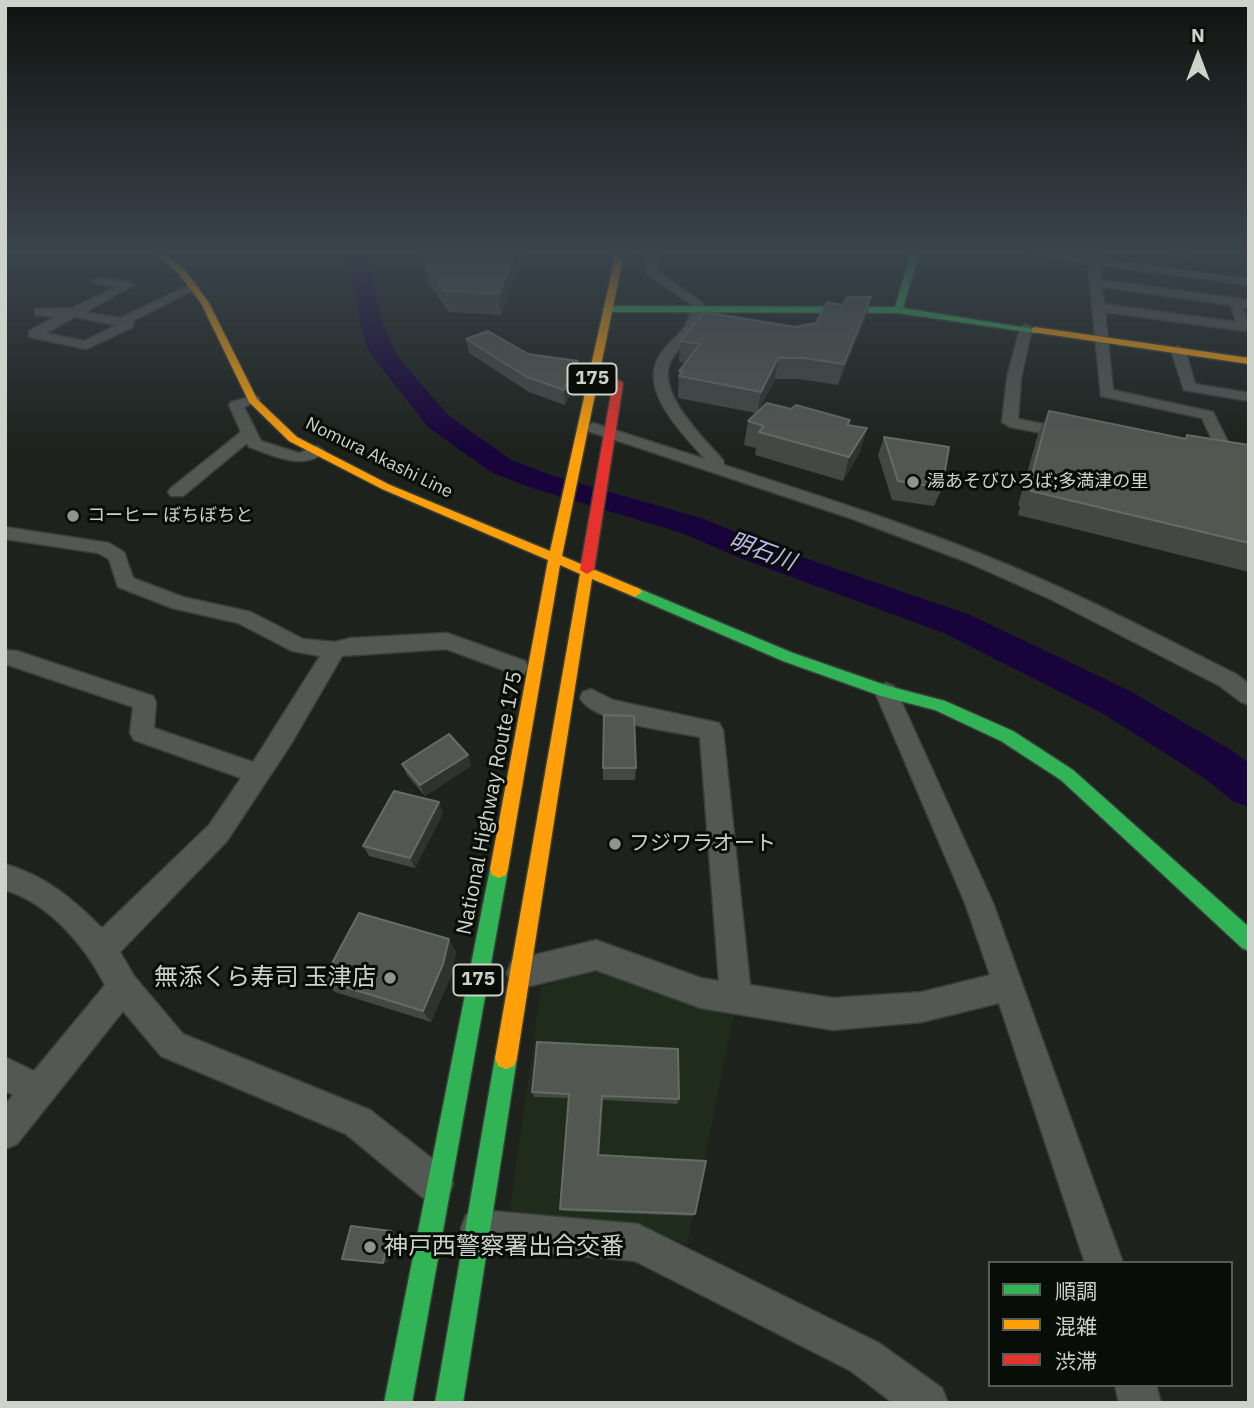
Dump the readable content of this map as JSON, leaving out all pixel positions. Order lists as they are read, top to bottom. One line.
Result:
{"streets":{"main road":["175","Nomura Akashi Line","National Highway Route 175"]},"crossings":[["175","Nomura Akashi Line"],["Nomura Akashi Line","National Highway Route 175"]],"water":["明石川"],"places":["湯あそびひろば;多満津の里","コーヒー ぼちぼちと","フジワラオート","無添くら寿司 玉津店","神戸西警察署出合交番"],"legend":["順調","混雑","渋滞"],"north":"top"}
